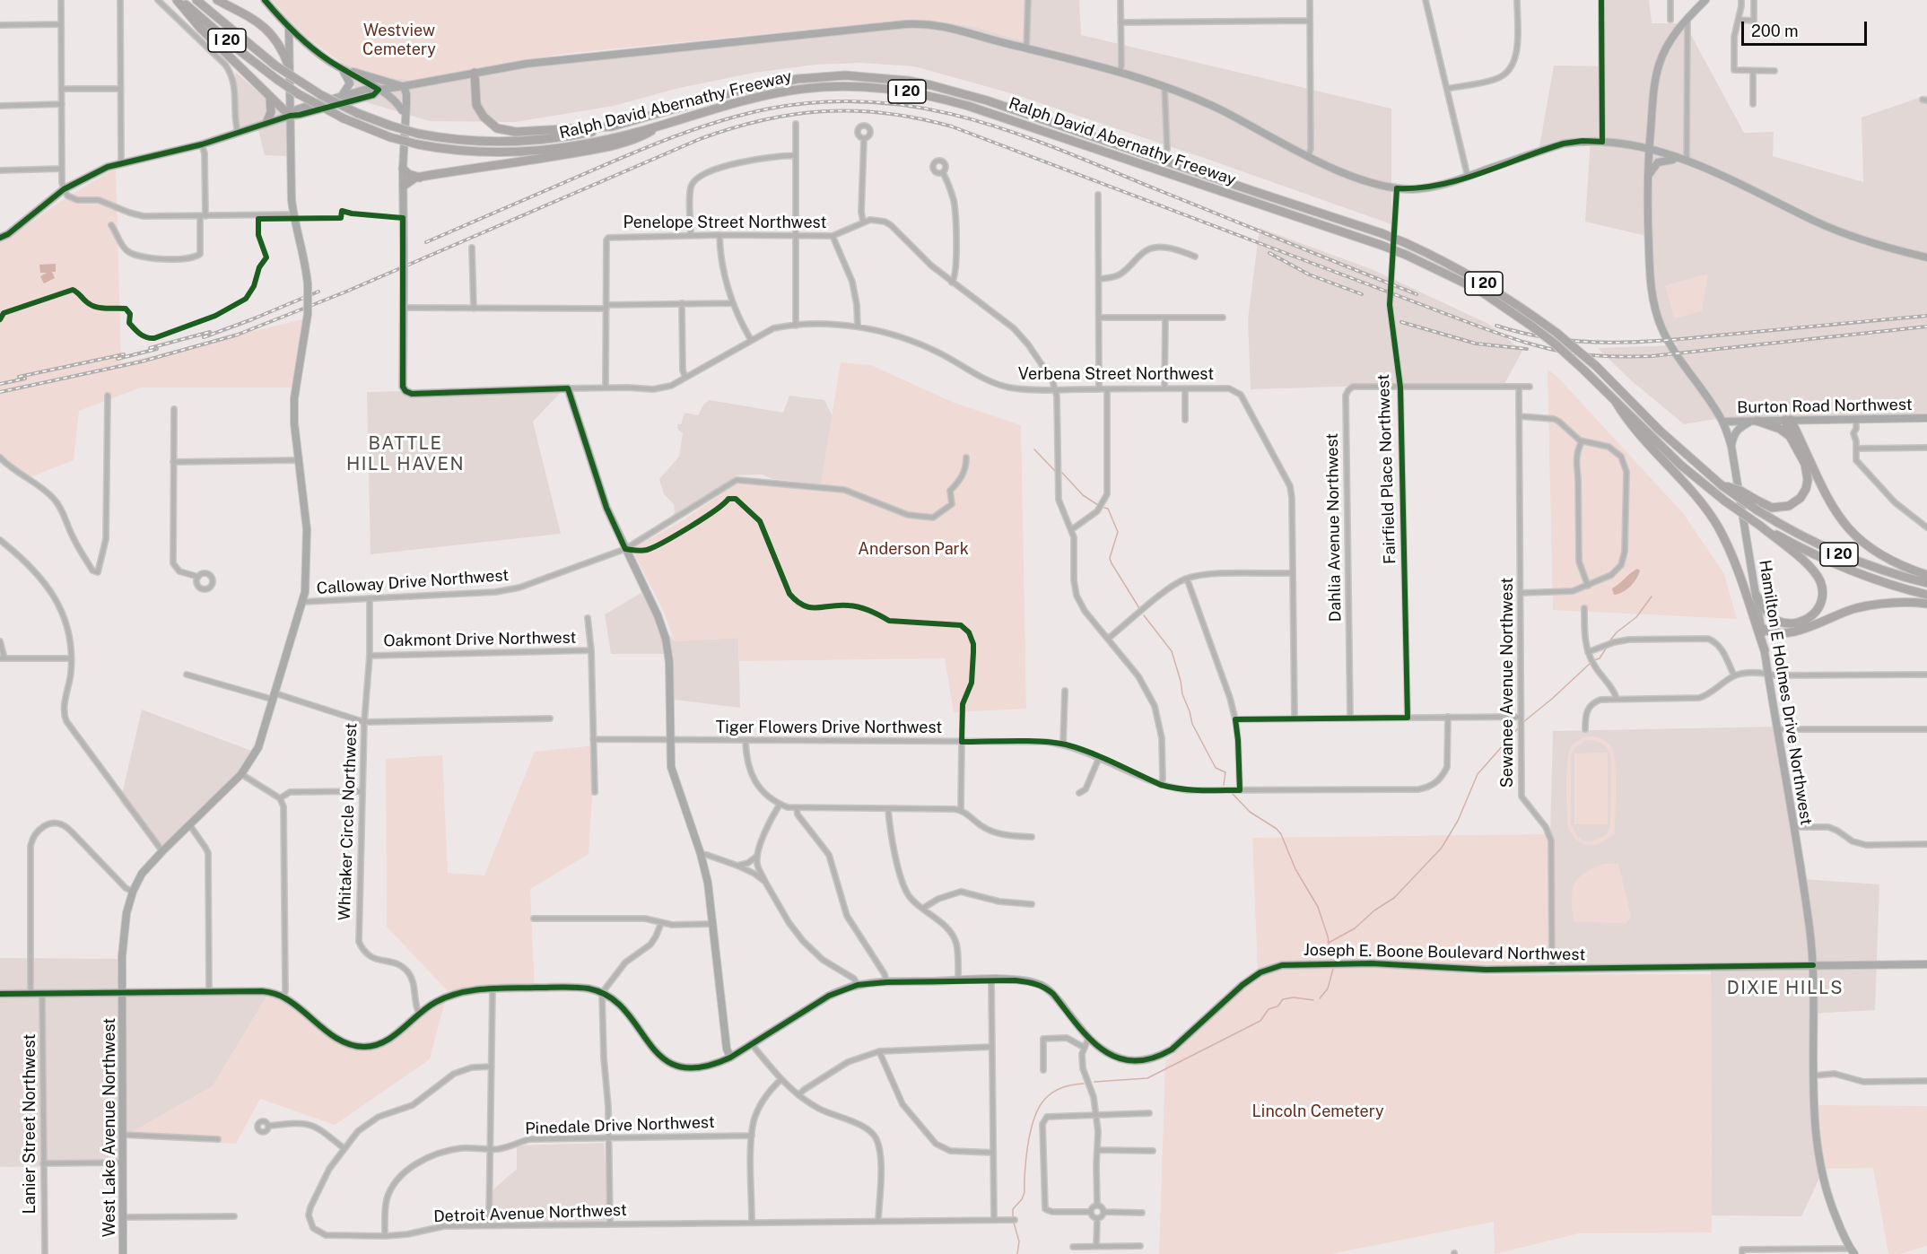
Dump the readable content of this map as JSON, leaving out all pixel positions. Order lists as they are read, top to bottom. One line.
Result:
{"streets":{"highway":["I 20","Ralph David Abernathy Freeway"],"main road":["Burton Road Northwest","Hamilton E Holmes Drive Northwest","Joseph E. Boone Boulevard Northwest","West Lake Avenue Northwest"],"street":["Penelope Street Northwest","Verbena Street Northwest","Fairfield Place Northwest","Dahlia Avenue Northwest","Calloway Drive Northwest","Oakmont Drive Northwest","Sewanee Avenue Northwest","Tiger Flowers Drive Northwest","Whitaker Circle Northwest","Lanier Street Northwest","Pinedale Drive Northwest","Detroit Avenue Northwest"]},"crossings":[["I 20","Ralph David Abernathy Freeway"],["Burton Road Northwest","Hamilton E Holmes Drive Northwest"],["Fairfield Place Northwest","Dahlia Avenue Northwest"],["Calloway Drive Northwest","Whitaker Circle Northwest"],["Calloway Drive Northwest","West Lake Avenue Northwest"],["Oakmont Drive Northwest","Whitaker Circle Northwest"],["Sewanee Avenue Northwest","Joseph E. Boone Boulevard Northwest"],["Hamilton E Holmes Drive Northwest","Joseph E. Boone Boulevard Northwest"],["Whitaker Circle Northwest","Joseph E. Boone Boulevard Northwest"],["Joseph E. Boone Boulevard Northwest","Lanier Street Northwest"],["Joseph E. Boone Boulevard Northwest","West Lake Avenue Northwest"],["Pinedale Drive Northwest","Detroit Avenue Northwest"]],"districts":["BATTLE HILL HAVEN","DIXIE HILLS"],"parks":["Westview Cemetery","Anderson Park","Lincoln Cemetery"],"scale_bar":"200 m"}
